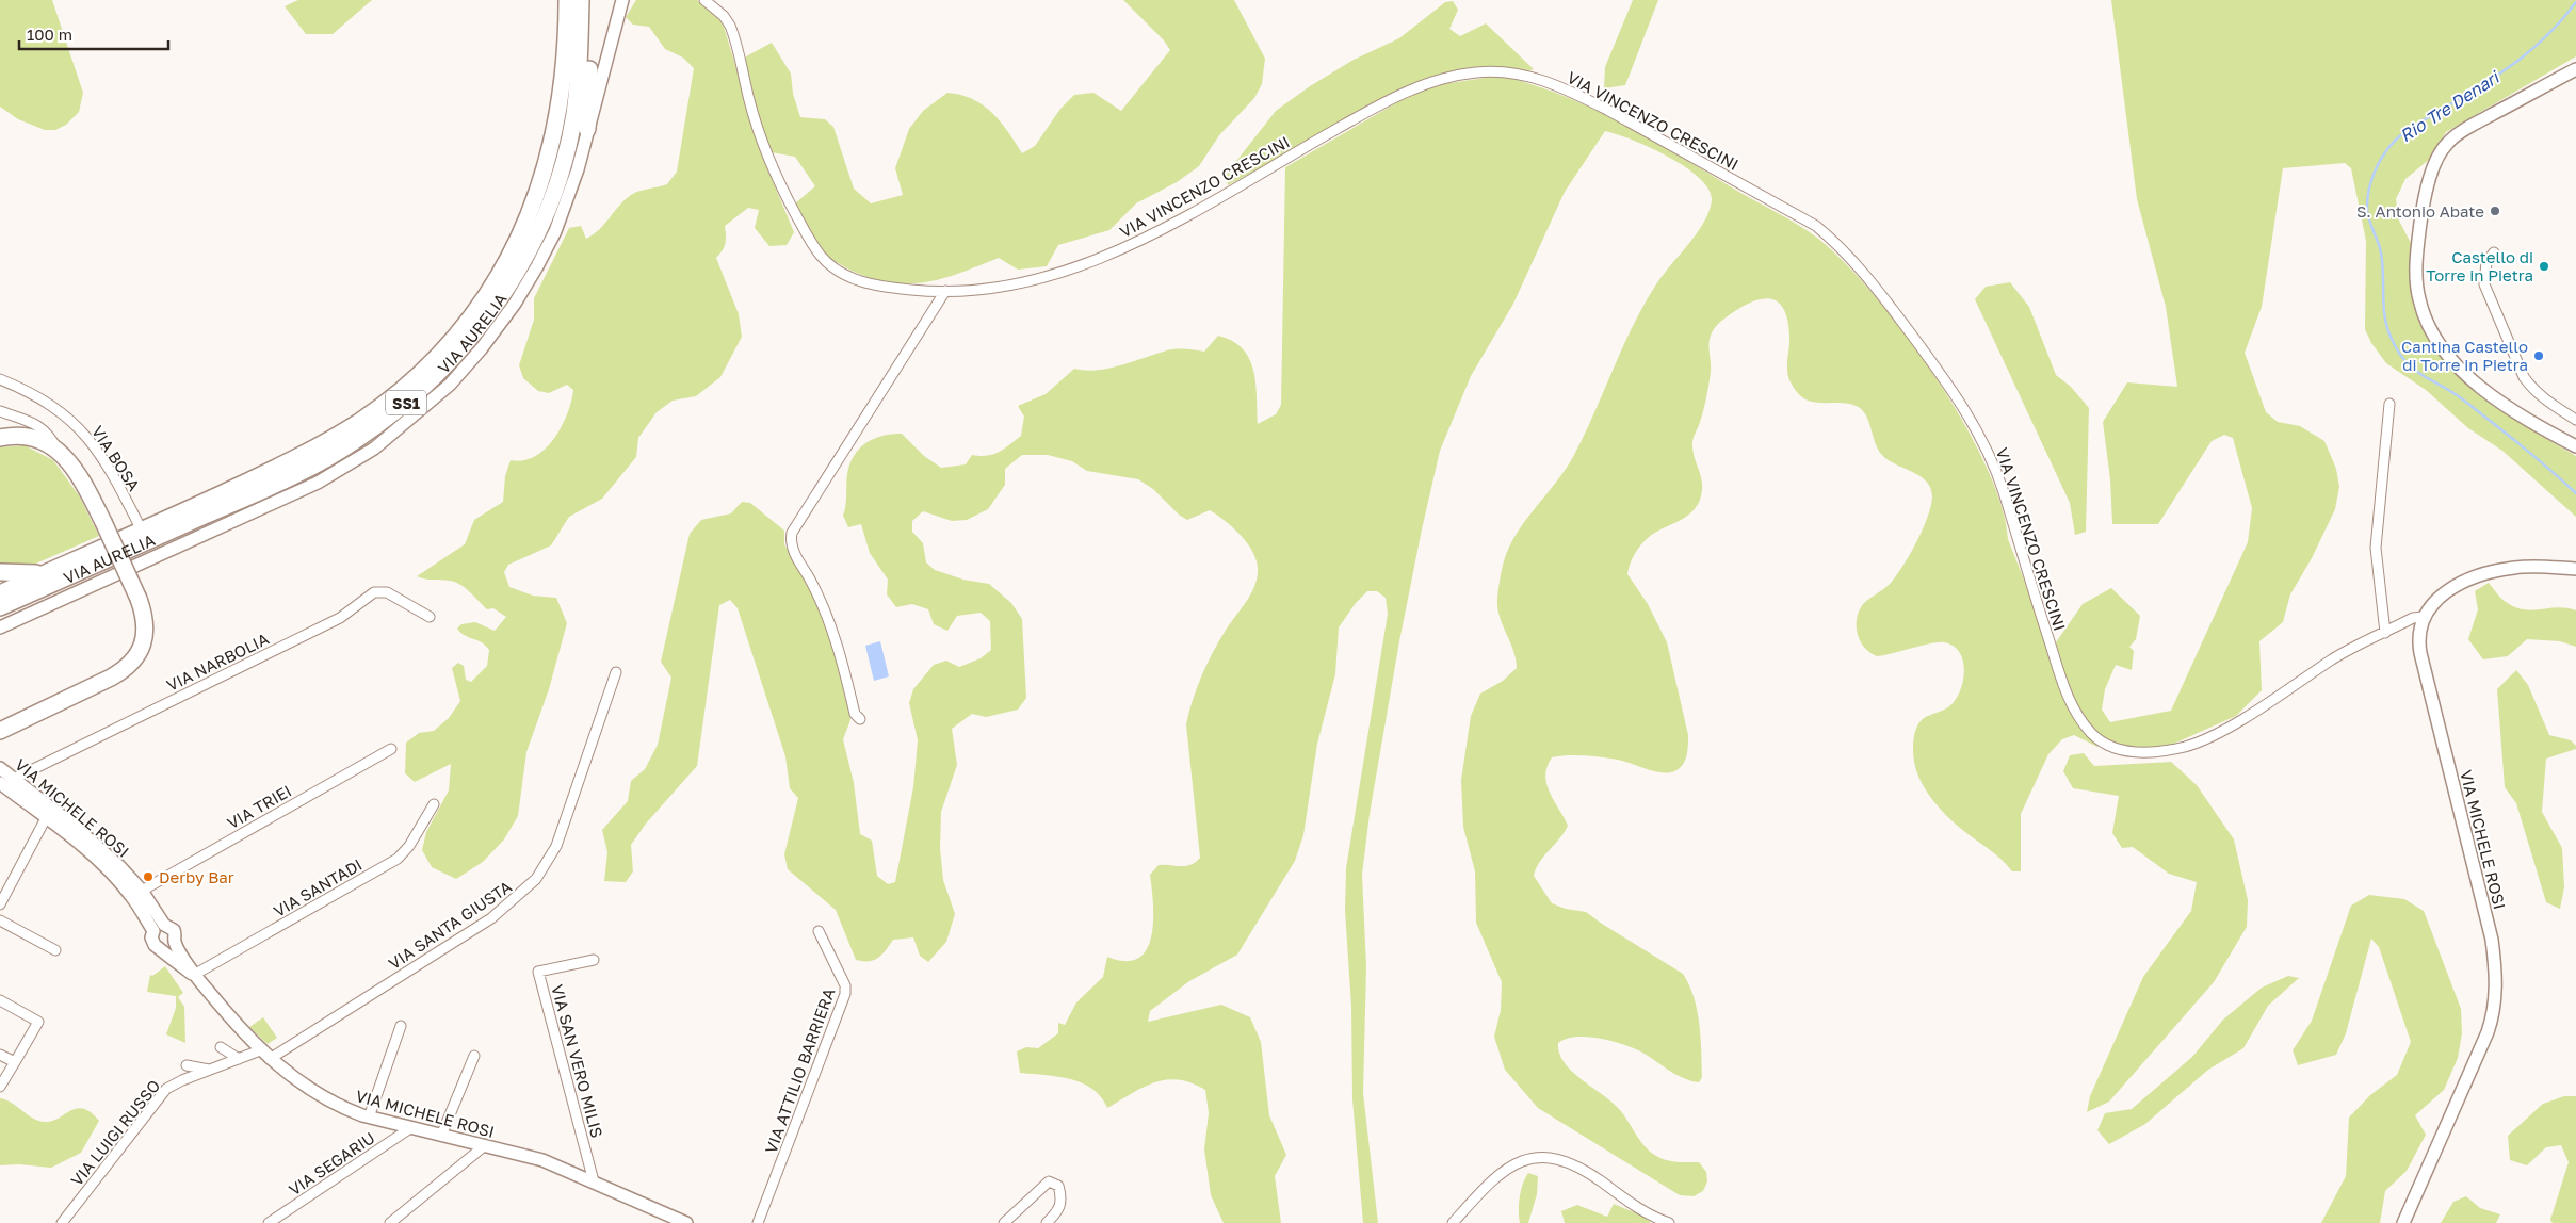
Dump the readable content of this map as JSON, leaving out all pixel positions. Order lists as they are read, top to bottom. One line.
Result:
{"streets":{"highway":["VIA AURELIA","SS1"],"street":["VIA VINCENZO CRESCINI","VIA BOSA","VIA NARBOLIA","VIA TRIEI","VIA MICHELE ROSI","VIA SANTADI","VIA SANTA GIUSTA","VIA SAN VERO MILIS","VIA ATTILIO BARRIERA","VIA LUIGI RUSSO","VIA SEGARIU"]},"crossings":[["VIA VINCENZO CRESCINI","VIA MICHELE ROSI"],["VIA AURELIA","VIA BOSA"],["VIA NARBOLIA","VIA MICHELE ROSI"],["VIA TRIEI","VIA MICHELE ROSI"],["VIA MICHELE ROSI","VIA SANTADI"],["VIA MICHELE ROSI","VIA SANTA GIUSTA"],["VIA MICHELE ROSI","VIA SAN VERO MILIS"],["VIA MICHELE ROSI","VIA LUIGI RUSSO"],["VIA MICHELE ROSI","VIA SEGARIU"],["VIA SANTA GIUSTA","VIA LUIGI RUSSO"]],"water":["Rio Tre Denari"],"places":["S. Antonio Abate","Castello di Torre in Pietra","Cantina Castello di Torre in Pietra","Derby Bar"],"scale_bar":"100 m"}
